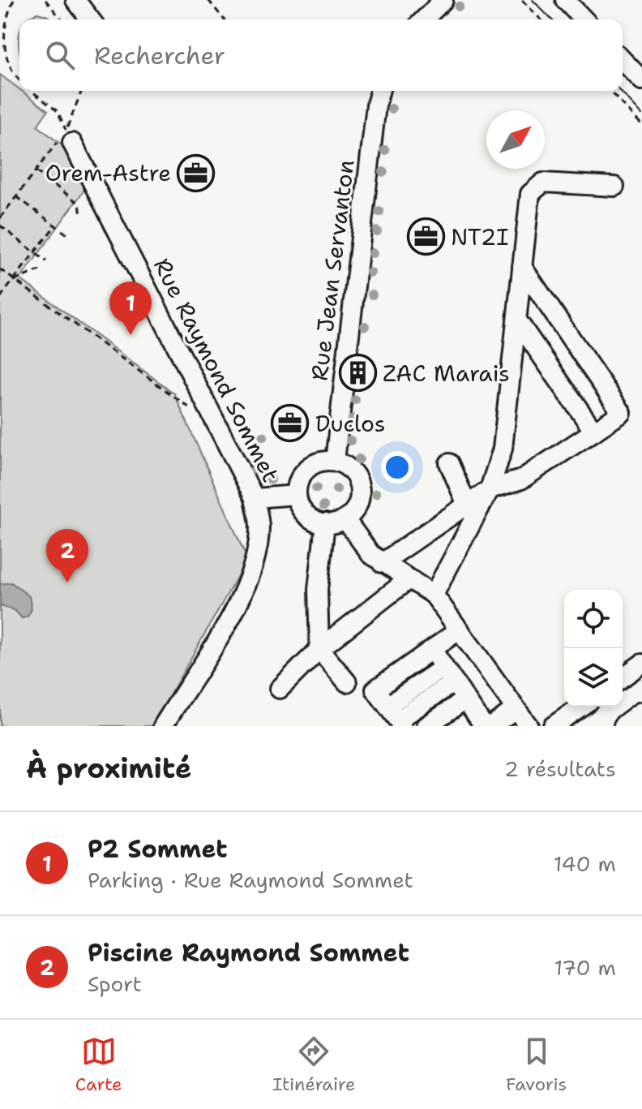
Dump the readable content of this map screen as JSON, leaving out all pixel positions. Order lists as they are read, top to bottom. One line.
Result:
{"streets":{"street":["Rue Jean Servanton","Rue Raymond Sommet"]},"places":{"office":["Orem-Astre","NT2I","Duclos"],"building":["ZAC Marais"]},"north":"top right","page":{"search":"Rechercher","pins":["1","2"],"heading":["À proximité","2 résultats"],"list":[{"mark":"1","name":"P2 Sommet","note":"Parking · Rue Raymond Sommet","value":"140 m"},{"mark":"2","name":"Piscine Raymond Sommet","note":"Sport","value":"170 m"}],"nav":["Carte","Itinéraire","Favoris"]}}
